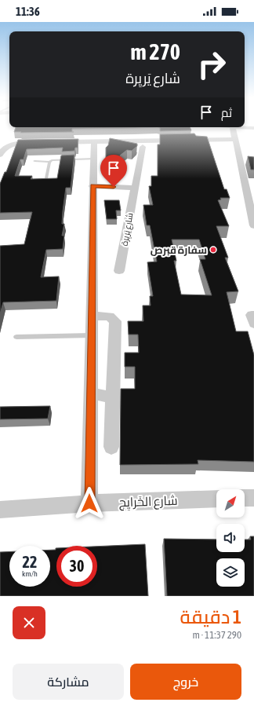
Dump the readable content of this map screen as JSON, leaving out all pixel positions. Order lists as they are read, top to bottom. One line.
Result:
{"streets":{"street":["شارع يَريِرة","شارع الخَرايِج"]},"places":["سفارة قبرص"],"north":"top right","page":{"status":"11:36","turn":["270 m","شارع يَريِرة"],"then":"ثم","speed":"22 km/h","limit":"30","heading":["1 دقيقة","290 m · 11:37"],"buttons":["خروج","مشاركة"]}}
